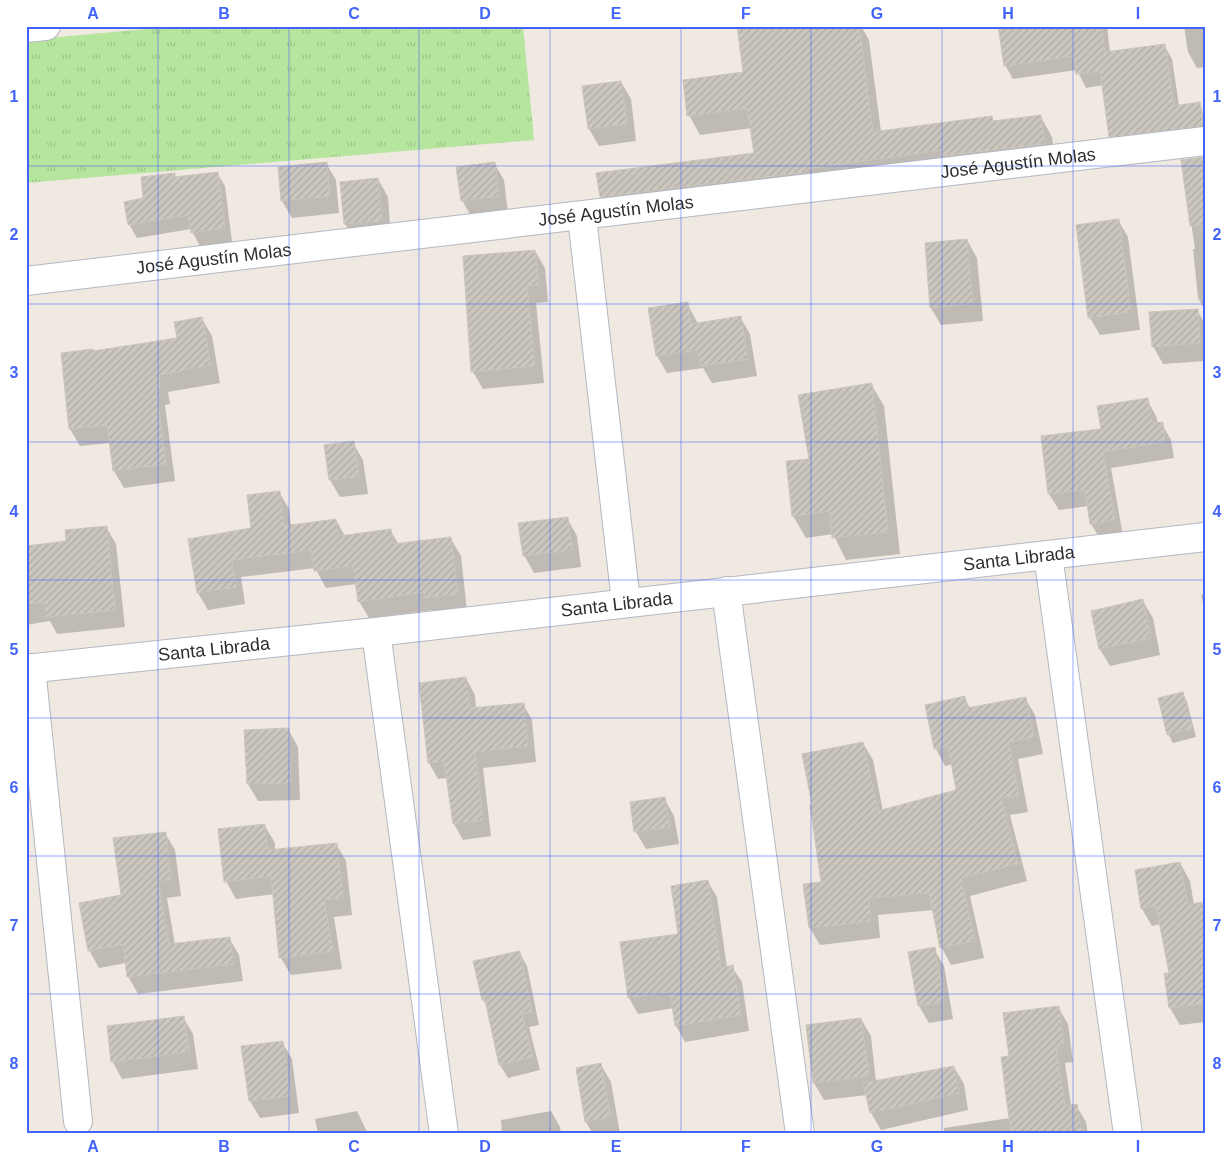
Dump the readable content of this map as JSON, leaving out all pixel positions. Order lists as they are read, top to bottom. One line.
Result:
{"streets":{"street":["José Agustín Molas","Santa Librada"]},"grid":{"columns":["A","B","C","D","E","F","G","H","I"],"rows":["1","2","3","4","5","6","7","8"]}}
